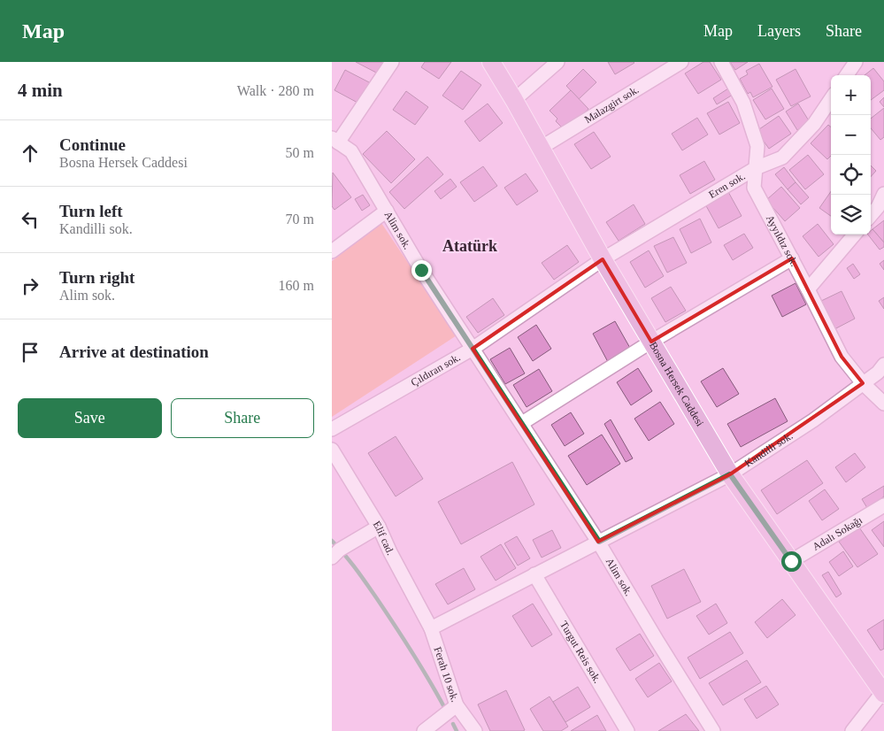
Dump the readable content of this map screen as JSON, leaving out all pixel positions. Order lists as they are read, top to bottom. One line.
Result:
{"streets":{"main road":["Bosna Hersek Caddesi"],"street":["Malazgirt sok.","Eren sok.","Alim sok.","Ayyıldız sok.","Çıldıran sok.","Kandilli sok.","Adalı Sokağı","Elif cad.","Turgut Reis sok.","Ferah 10 sok."]},"crossings":[["Malazgirt sok.","Bosna Hersek Caddesi"],["Eren sok.","Ayyıldız sok."],["Eren sok.","Çıldıran sok."],["Eren sok.","Bosna Hersek Caddesi"],["Alim sok.","Çıldıran sok."],["Alim sok.","Kandilli sok."],["Ayyıldız sok.","Kandilli sok."],["Çıldıran sok.","Bosna Hersek Caddesi"],["Bosna Hersek Caddesi","Kandilli sok."],["Bosna Hersek Caddesi","Adalı Sokağı"],["Kandilli sok.","Elif cad."],["Kandilli sok.","Turgut Reis sok."],["Kandilli sok.","Ferah 10 sok."],["Elif cad.","Ferah 10 sok."]],"districts":["Atatürk"],"page":{"header":"Map","nav":["Map","Layers","Share"],"heading":["4 min","Walk · 280 m"],"map_buttons":["+","−"],"list":[["Continue","Bosna Hersek Caddesi","50 m"],["Turn left","Kandilli sok.","70 m"],["Turn right","Alim sok.","160 m"],"Arrive at destination"],"buttons":["Save","Share"]}}
